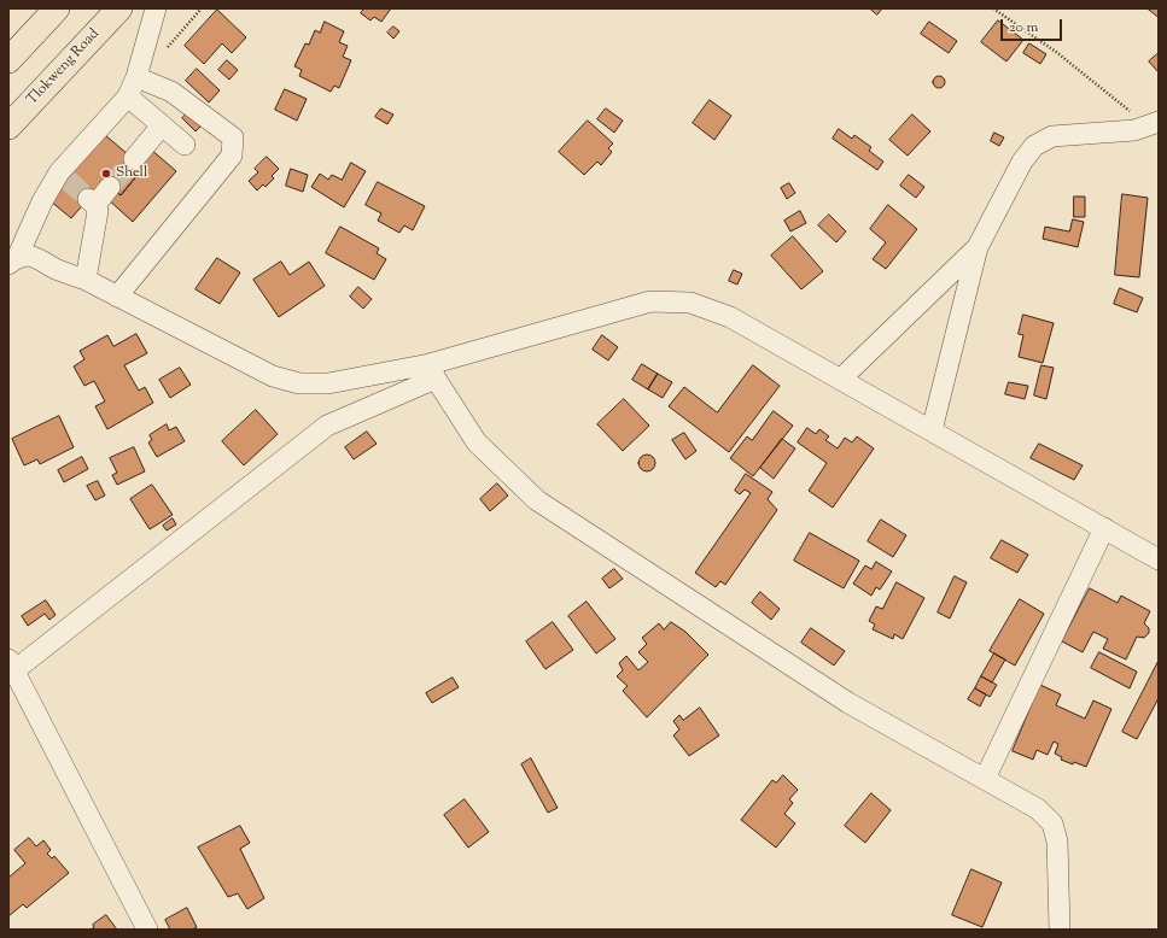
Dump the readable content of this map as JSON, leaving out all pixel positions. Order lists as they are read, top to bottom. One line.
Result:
{"streets":{"main road":["Tlokweng Road"]},"places":["Shell"],"scale_bar":"20 m"}
